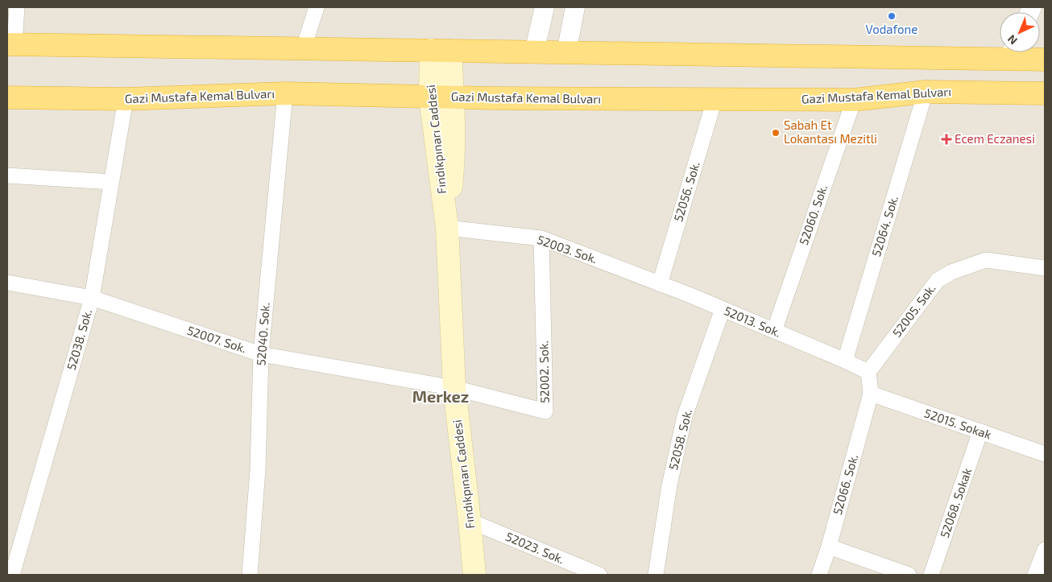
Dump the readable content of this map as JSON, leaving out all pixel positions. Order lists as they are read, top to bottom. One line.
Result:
{"streets":{"highway":["Gazi Mustafa Kemal Bulvarı"],"main road":["Fındıkpınarı Caddesi"],"street":["52056. Sok.","52060. Sok.","52064. Sok.","52003. Sok.","52005. Sok.","52013. Sok.","52040. Sok.","52038. Sok.","52007. Sok.","52002. Sok.","52015. Sokak","52058. Sok.","52066. Sok.","52068. Sokak","52023. Sok."]},"crossings":[["Gazi Mustafa Kemal Bulvarı","Fındıkpınarı Caddesi"],["Gazi Mustafa Kemal Bulvarı","52056. Sok."],["Gazi Mustafa Kemal Bulvarı","52060. Sok."],["Gazi Mustafa Kemal Bulvarı","52064. Sok."],["Gazi Mustafa Kemal Bulvarı","52040. Sok."],["Gazi Mustafa Kemal Bulvarı","52038. Sok."],["Fındıkpınarı Caddesi","52003. Sok."],["Fındıkpınarı Caddesi","52007. Sok."],["Fındıkpınarı Caddesi","52002. Sok."],["Fındıkpınarı Caddesi","52023. Sok."],["52056. Sok.","52003. Sok."],["52056. Sok.","52013. Sok."],["52060. Sok.","52013. Sok."],["52064. Sok.","52013. Sok."],["52003. Sok.","52013. Sok."],["52003. Sok.","52002. Sok."],["52013. Sok.","52058. Sok."],["52040. Sok.","52007. Sok."],["52038. Sok.","52007. Sok."],["52007. Sok.","52002. Sok."],["52015. Sokak","52066. Sok."],["52015. Sokak","52068. Sokak"]],"districts":["Merkez"],"places":{"other":["Vodafone","Sabah Et Lokantası Mezitli"],"health":["Ecem Eczanesi"]},"north":"bottom left"}
